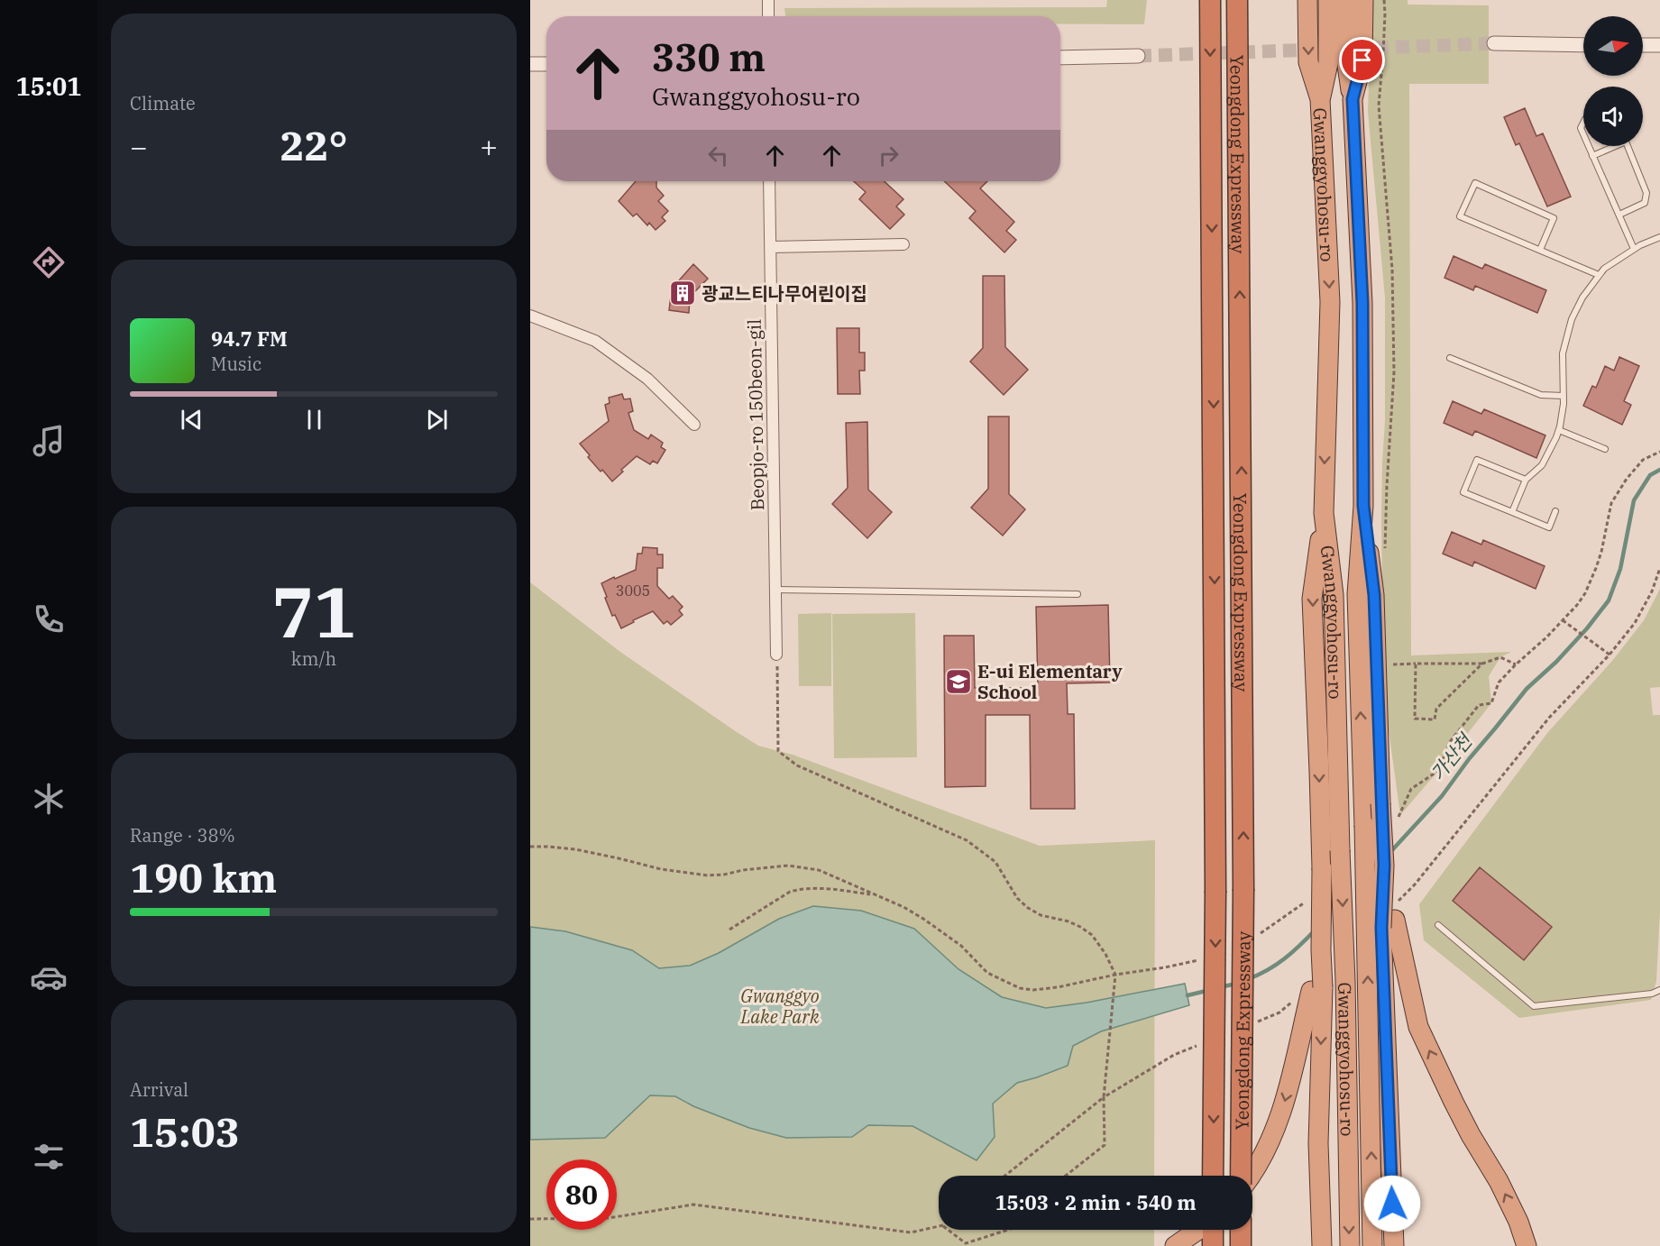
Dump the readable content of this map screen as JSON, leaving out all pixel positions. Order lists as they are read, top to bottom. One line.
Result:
{"streets":{"highway":["Yeongdong Expressway","Gwanggyohosu-ro"],"street":["Beopjo-ro 150beon-gil"]},"water":["가산천"],"parks":["Gwanggyo Lake Park"],"places":{"building":["광교느티나무어린이집"],"school or university":["E-ui Elementary School"]},"house_numbers":["3005"],"north":"right","page":{"tabs":"15:01","tile":["Climate",["71","km/h"],["Range · 38%","190 km"],["Arrival","15:03"]],"turn":["330 m","Gwanggyohosu-ro"],"heat":["−","22°","+"],"song":["94.7 FM","Music"],"limit":"80","trip":"15:03 · 2 min · 540 m"}}
